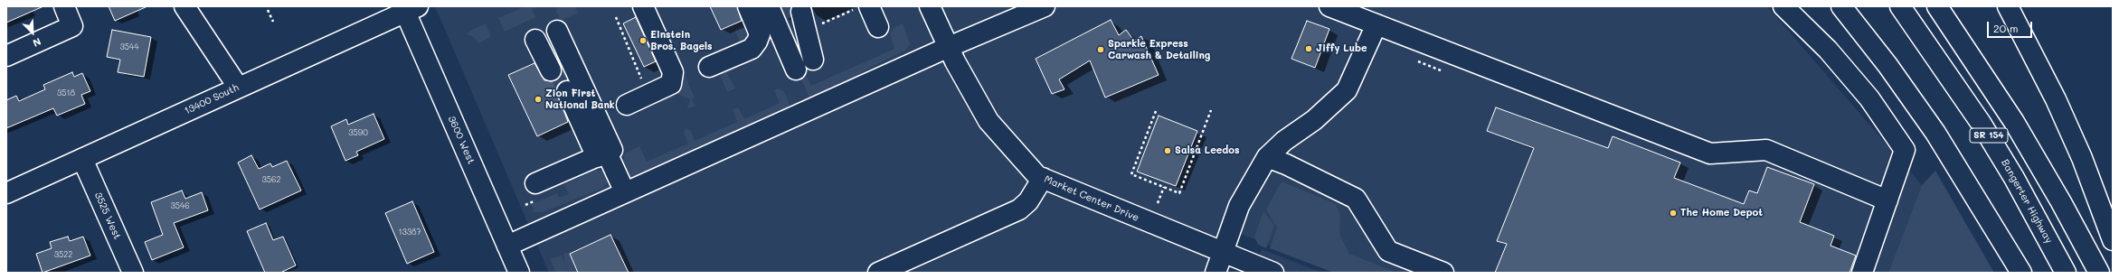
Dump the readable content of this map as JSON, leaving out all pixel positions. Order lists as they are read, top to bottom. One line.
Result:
{"streets":{"main road":["13400 South","SR 154","3600 West","Market Center Drive","Bangerter Highway","3525 West"]},"crossings":[["13400 South","3600 West"],["13400 South","3525 West"]],"places":["Einstein Bros. Bagels","Jiffy Lube","Sparkle Express Carwash & Detailing","Zion First National Bank","Salsa Leedos","The Home Depot"],"house_numbers":["3544","3518","3590","3562","3546","13387","3522"],"scale_bar":"20 m","north":"bottom right"}
